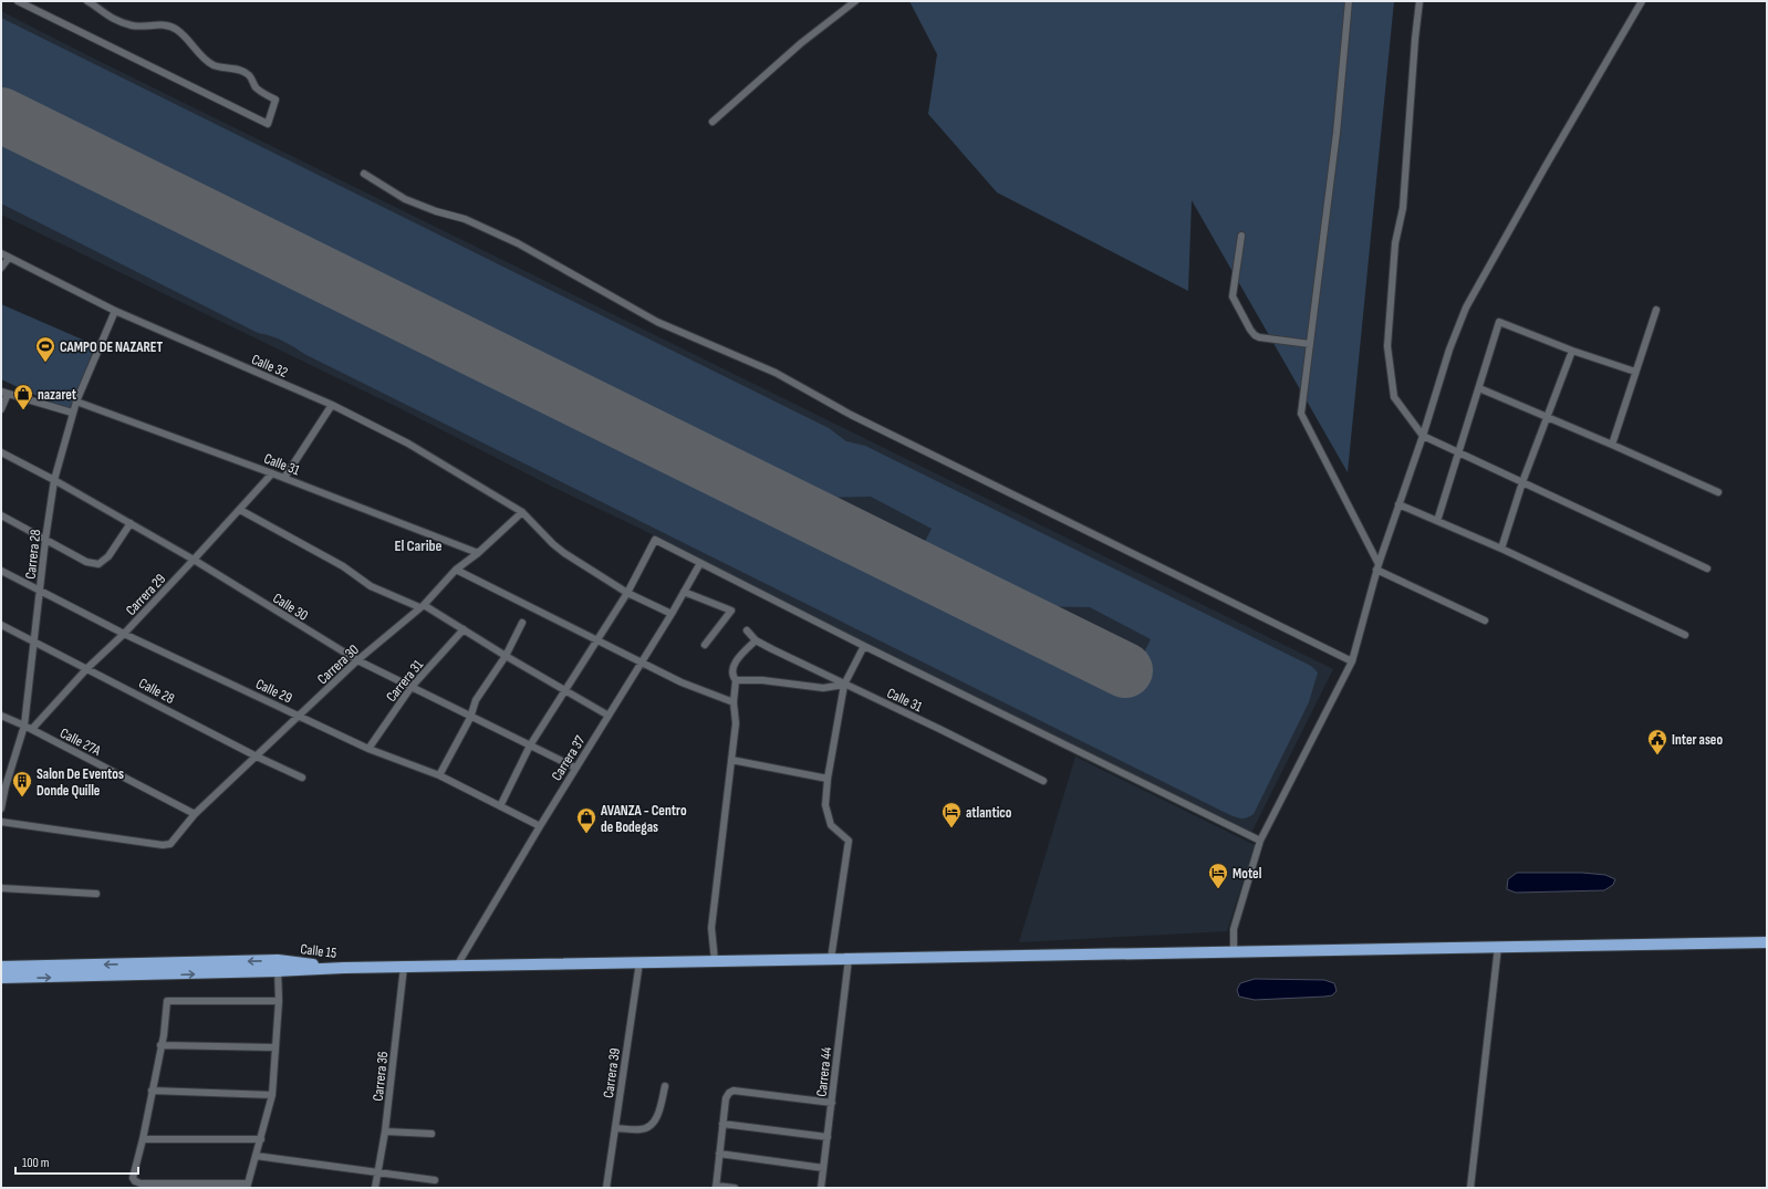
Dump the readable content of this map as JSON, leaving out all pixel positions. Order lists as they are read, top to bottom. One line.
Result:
{"streets":{"highway":["Calle 15"],"street":["Calle 32","Calle 31","Carrera 28","Carrera 29","Calle 30","Carrera 30","Carrera 31","Calle 28","Calle 29","Calle 27A","Carrera 37","Carrera 44","Carrera 39","Carrera 36"]},"crossings":[["Calle 32","Carrera 28"],["Calle 32","Carrera 30"],["Calle 32","Carrera 37"],["Calle 31","Carrera 28"],["Calle 31","Carrera 29"],["Calle 31","Carrera 30"],["Carrera 28","Calle 30"],["Carrera 28","Calle 28"],["Carrera 28","Calle 29"],["Carrera 28","Calle 27A"],["Carrera 29","Calle 30"],["Carrera 29","Calle 28"],["Carrera 29","Calle 29"],["Carrera 29","Calle 27A"],["Calle 30","Carrera 30"],["Calle 30","Carrera 31"],["Calle 30","Carrera 37"],["Carrera 30","Calle 28"],["Carrera 30","Calle 29"],["Carrera 30","Calle 27A"],["Carrera 31","Calle 29"],["Calle 29","Carrera 37"],["Carrera 37","Calle 15"],["Calle 15","Carrera 44"],["Calle 15","Carrera 39"],["Calle 15","Carrera 36"]],"districts":["El Caribe"],"places":{"sports":["CAMPO DE NAZARET"],"shop":["nazaret","AVANZA - Centro de Bodegas"],"public building":["Inter aseo"],"building":["Salon De Eventos Donde Quille"],"hotel":["atlantico","Motel"]},"scale_bar":"100 m"}
